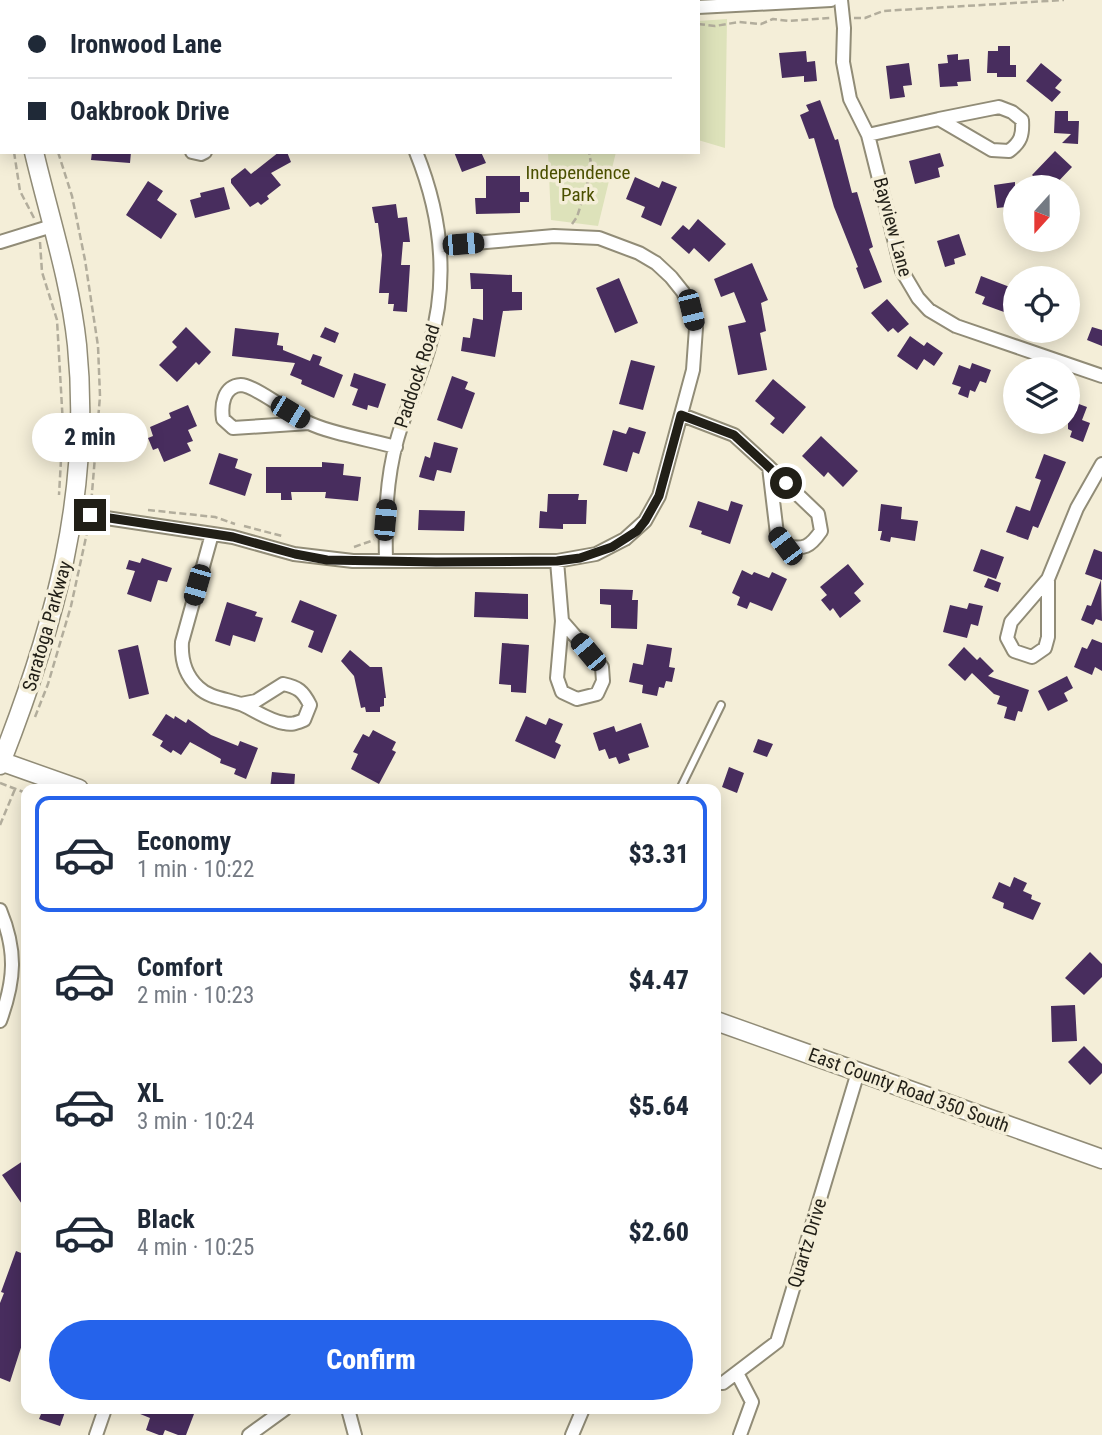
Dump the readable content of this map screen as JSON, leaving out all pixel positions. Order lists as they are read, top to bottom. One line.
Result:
{"streets":{"street":["Bayview Lane","Paddock Road","Saratoga Parkway","East County Road 350 South","Quartz Drive"]},"crossings":[["East County Road 350 South","Quartz Drive"]],"parks":["Independence Park"],"north":"bottom","page":{"banner":["Ironwood Lane","Oakbrook Drive"],"bubble":"2 min","list":[{"name":"Economy","note":"1 min · 10:22","value":"$3.31"},{"name":"Comfort","note":"2 min · 10:23","value":"$4.47"},{"name":"XL","note":"3 min · 10:24","value":"$5.64"},{"name":"Black","note":"4 min · 10:25","value":"$2.60"}],"buttons":"Confirm"}}
